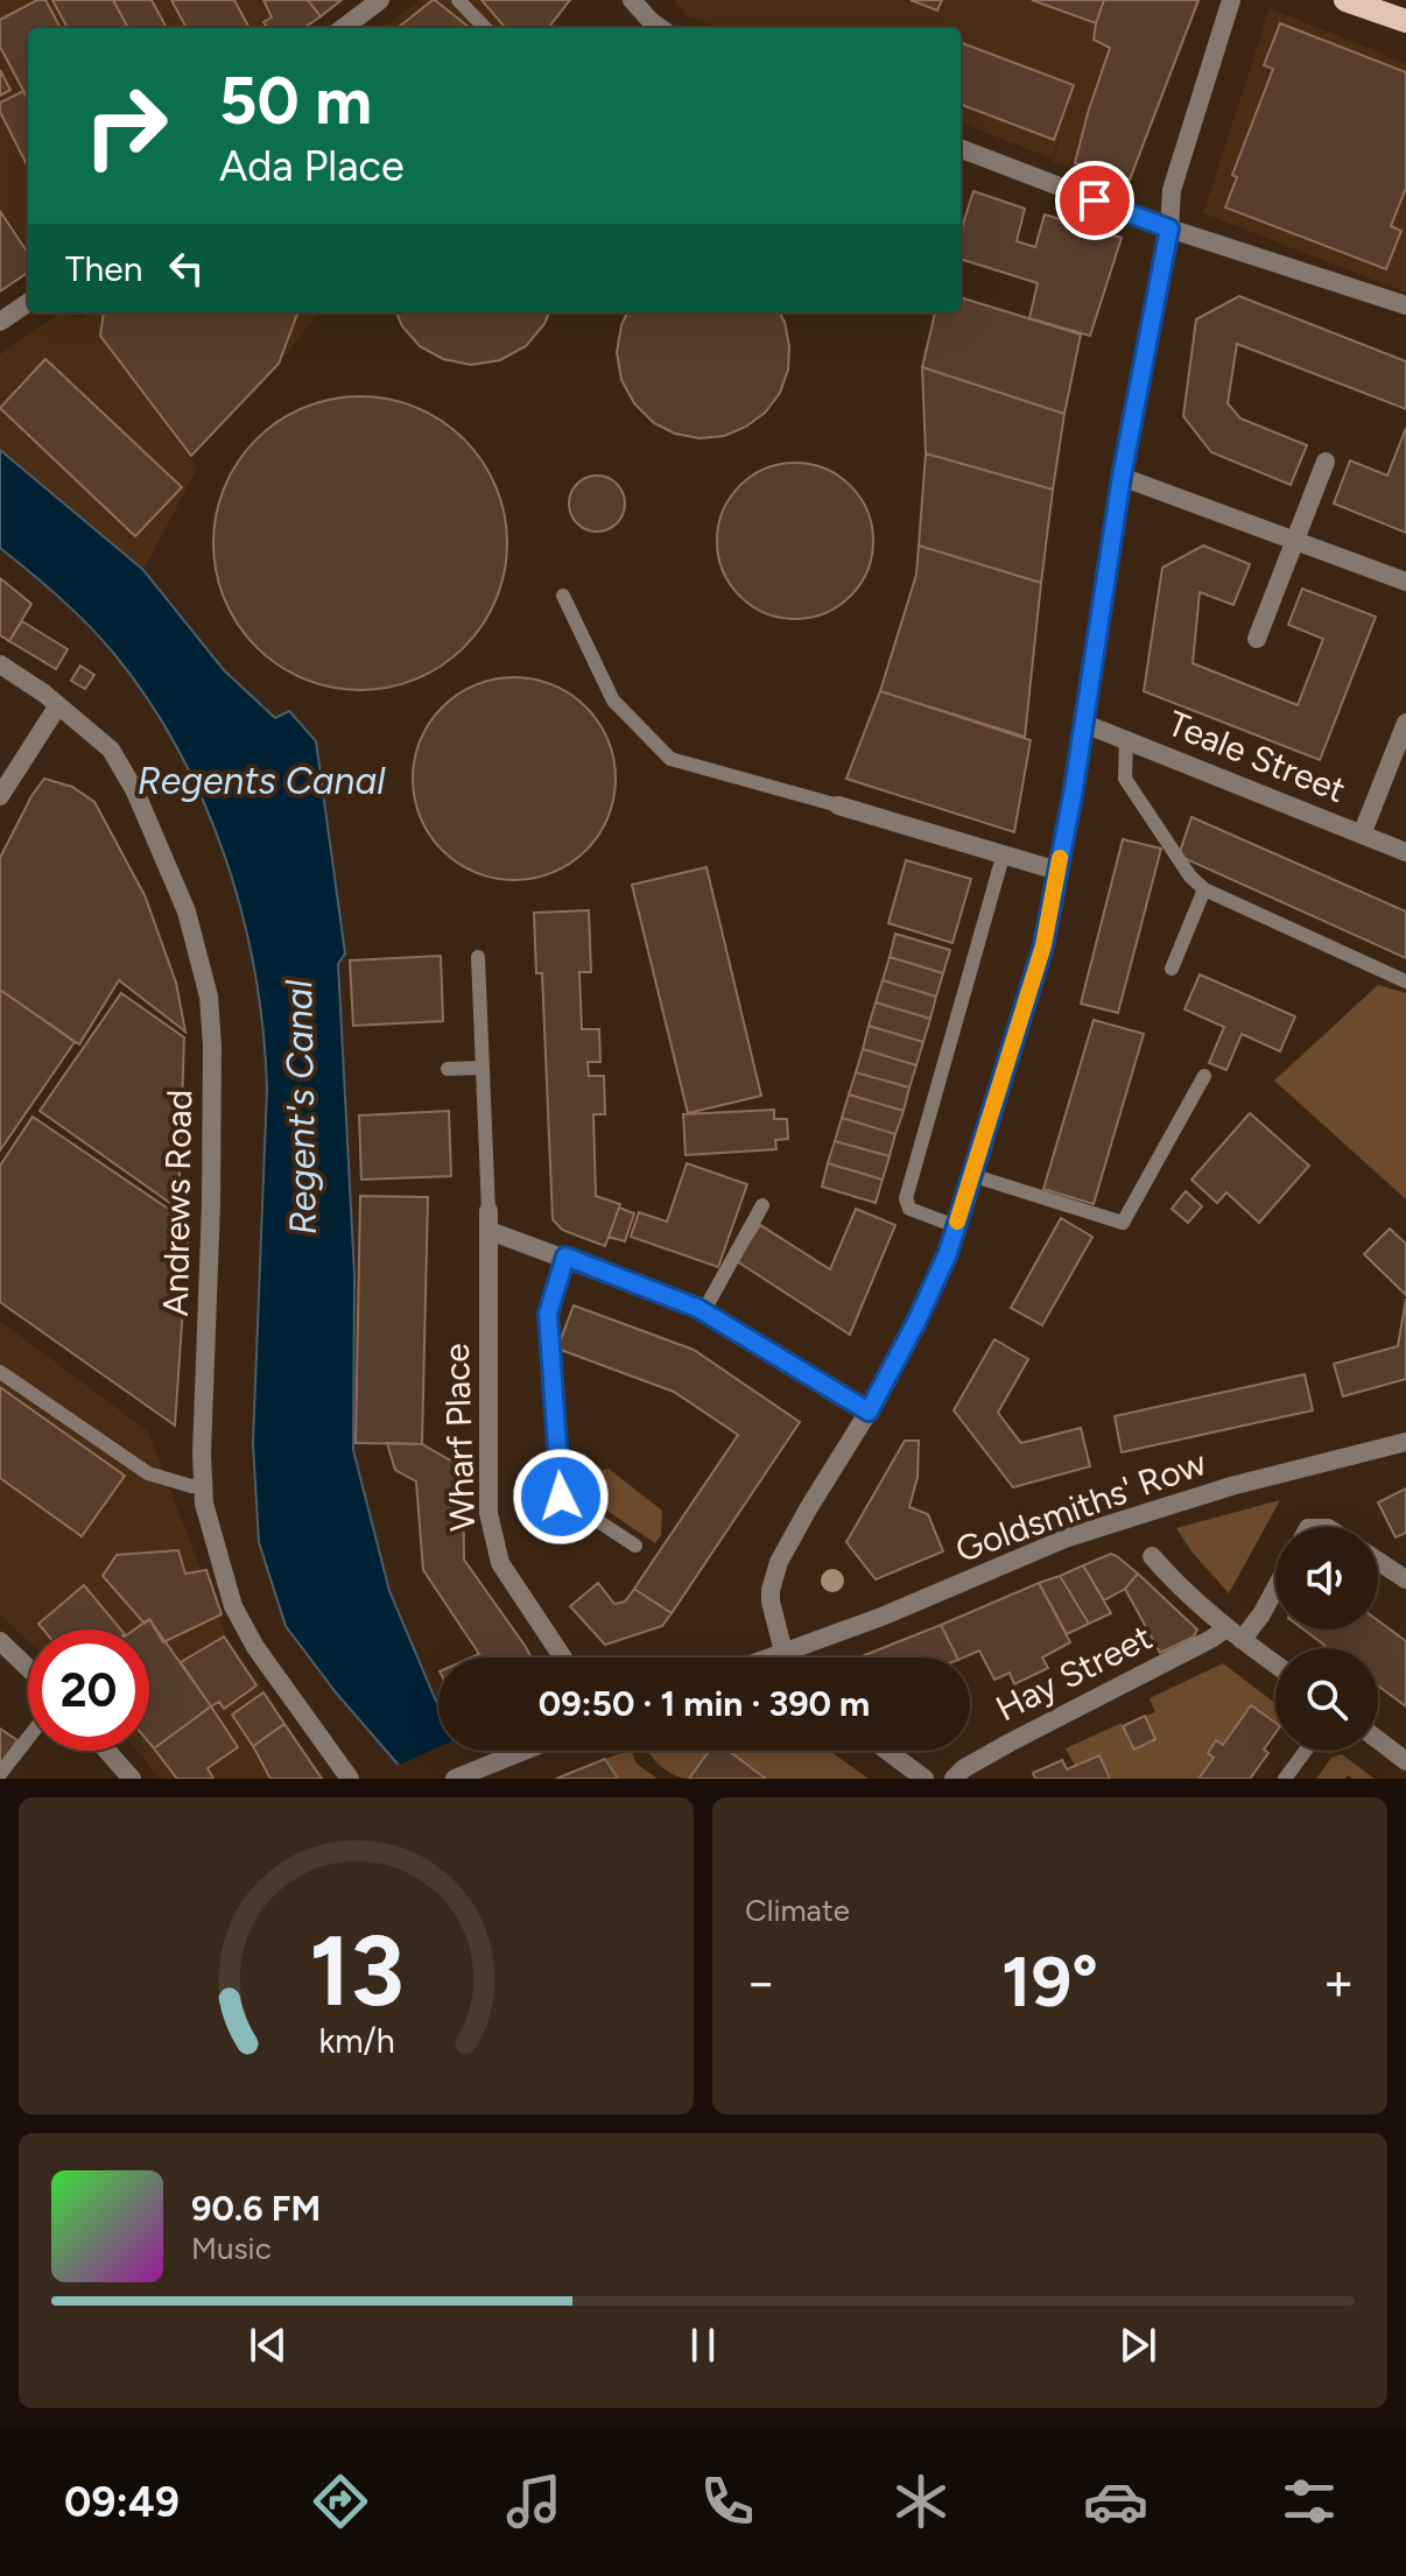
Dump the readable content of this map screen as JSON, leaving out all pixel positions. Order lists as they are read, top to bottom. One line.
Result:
{"streets":{"street":["Teale Street","Andrews Road","Wharf Place","Goldsmiths' Row","Hay Street"]},"water":["Regents Canal","Regent's Canal"],"page":{"turn":["50 m","Ada Place"],"then":"Then","limit":"20","trip":"09:50 · 1 min · 390 m","tile":"Climate","heat":["−","19°","+"],"song":["90.6 FM","Music"],"tabs":"09:49","gauge":["13","km/h"]}}
